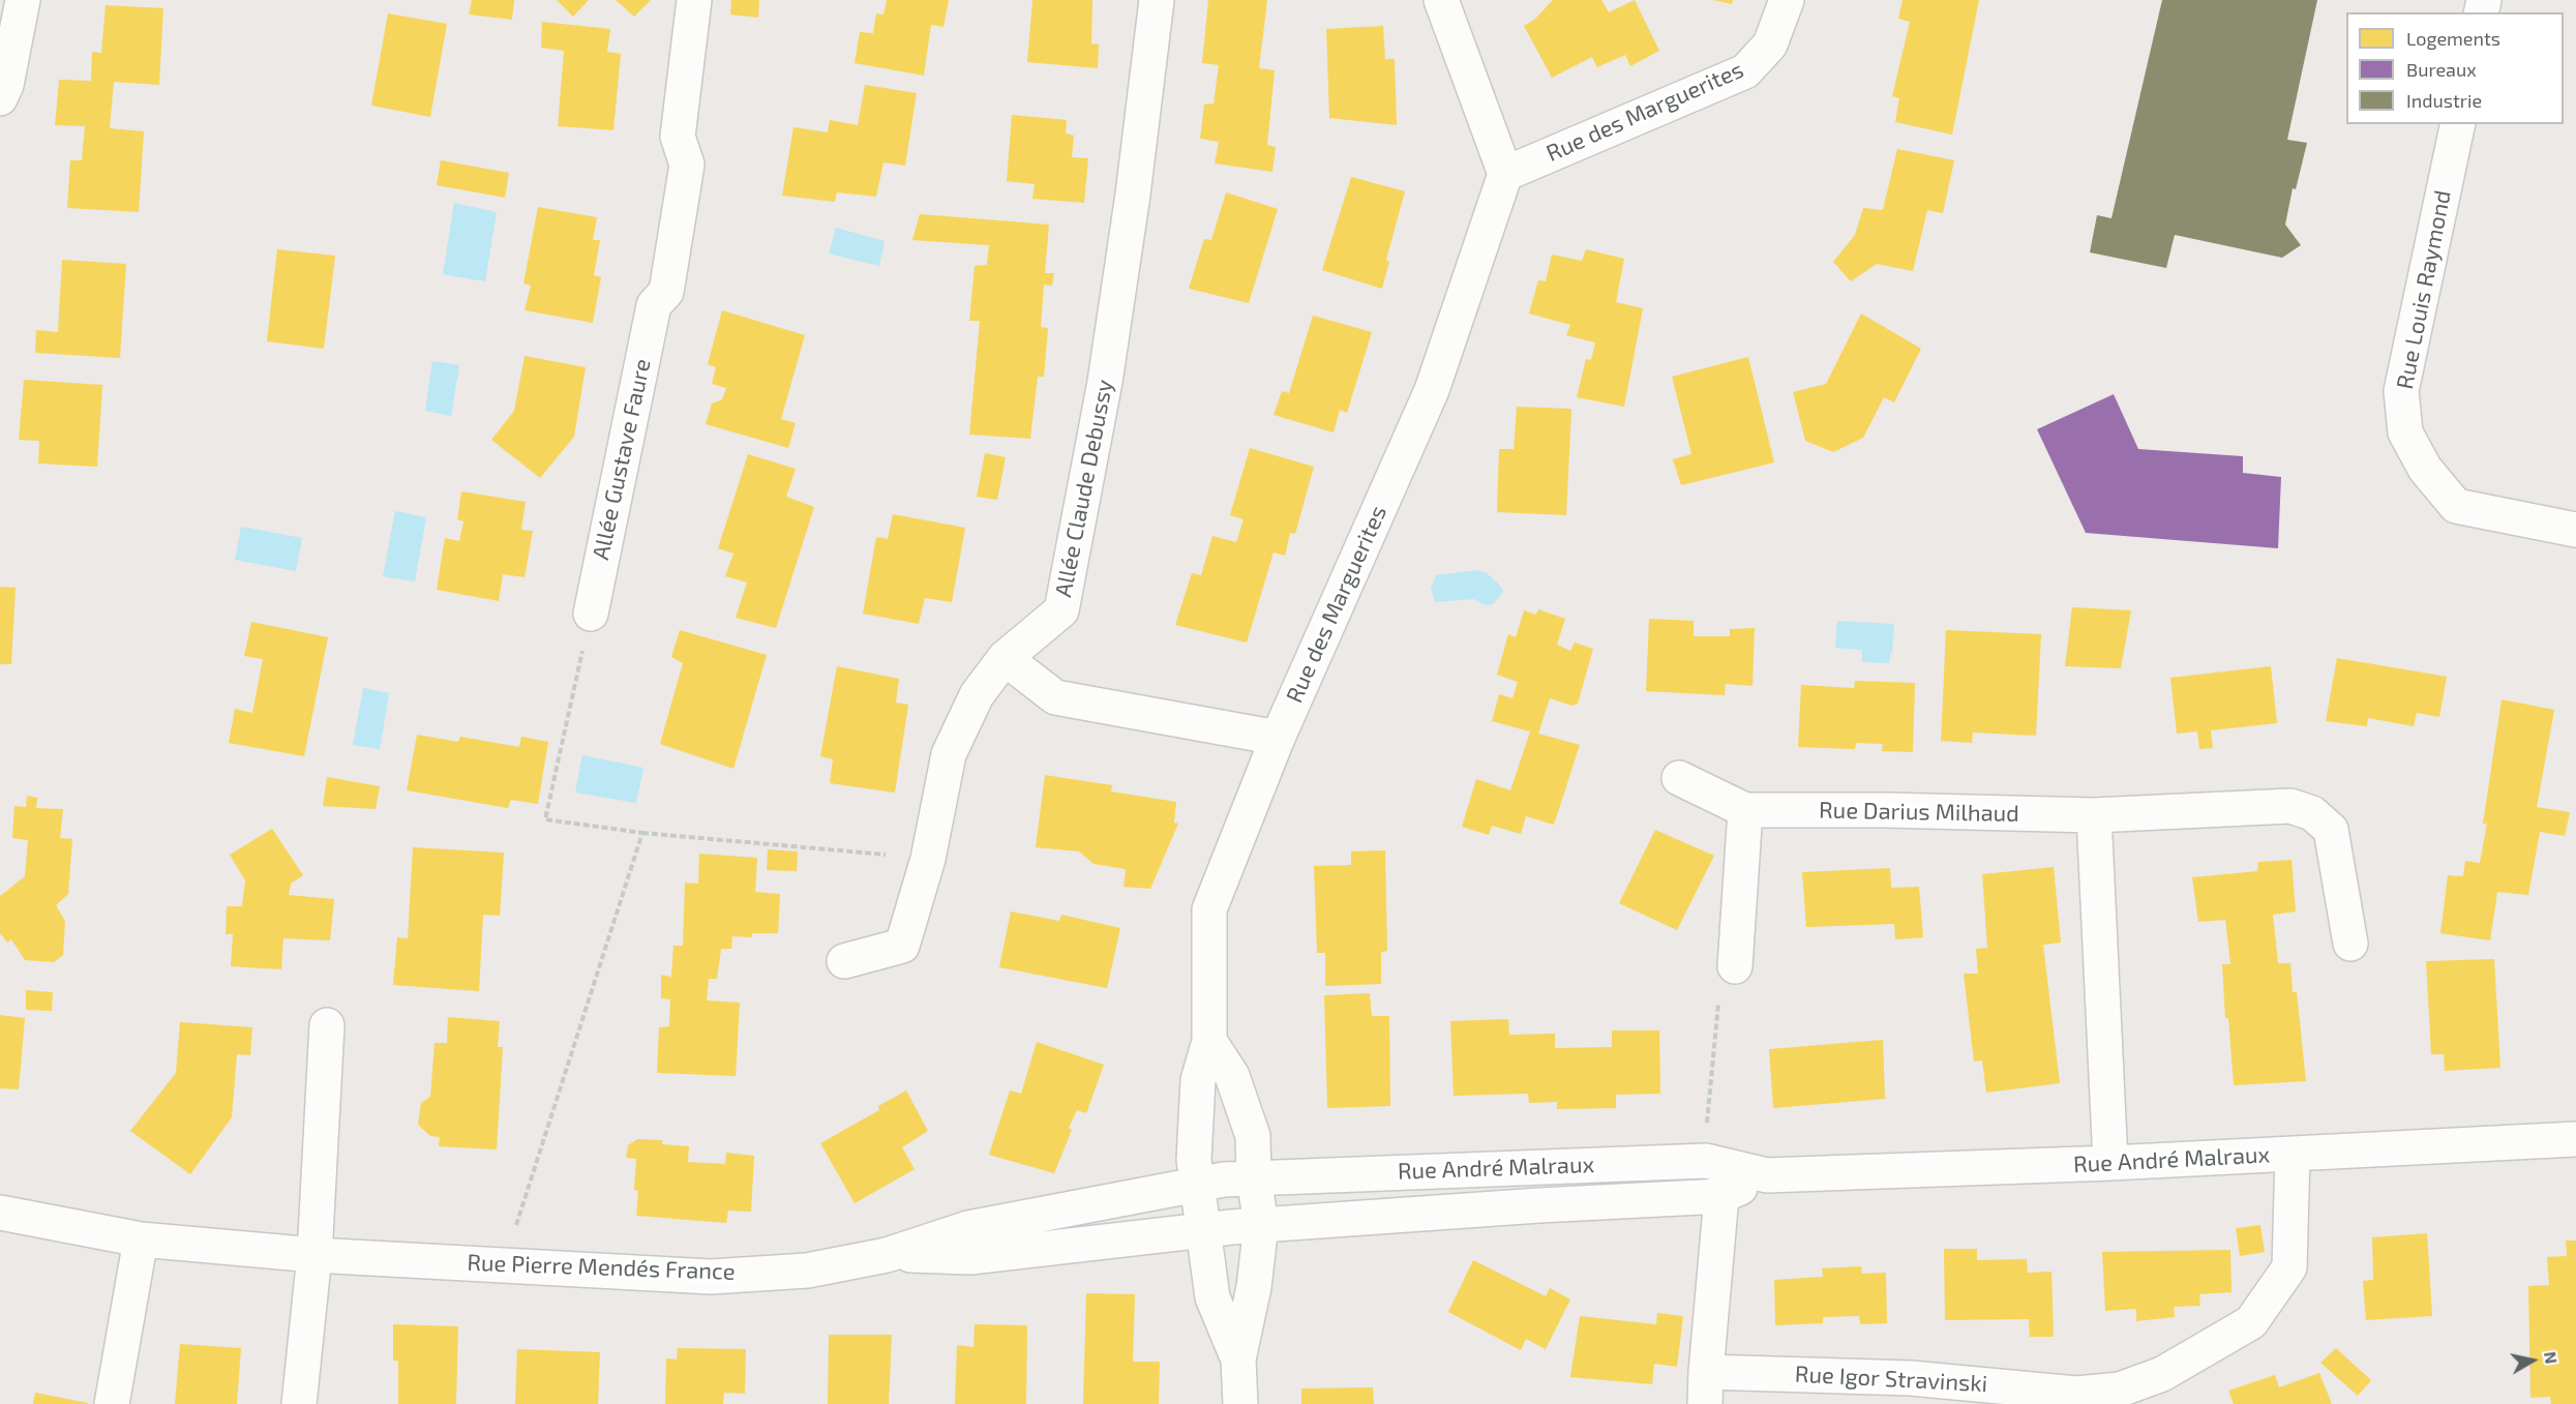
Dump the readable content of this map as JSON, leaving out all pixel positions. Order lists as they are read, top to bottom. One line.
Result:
{"streets":{"street":["Rue des Marguerites","Rue Louis Raymond","Allée Gustave Faure","Allée Claude Debussy","Rue Darius Milhaud","Rue André Malraux","Rue Pierre Mendés France","Rue Igor Stravinski"]},"crossings":[["Rue des Marguerites","Rue André Malraux"],["Rue des Marguerites","Rue Pierre Mendés France"],["Rue André Malraux","Rue Pierre Mendés France"],["Rue André Malraux","Rue Igor Stravinski"]],"legend":["Logements","Bureaux","Industrie"],"north":"right"}
